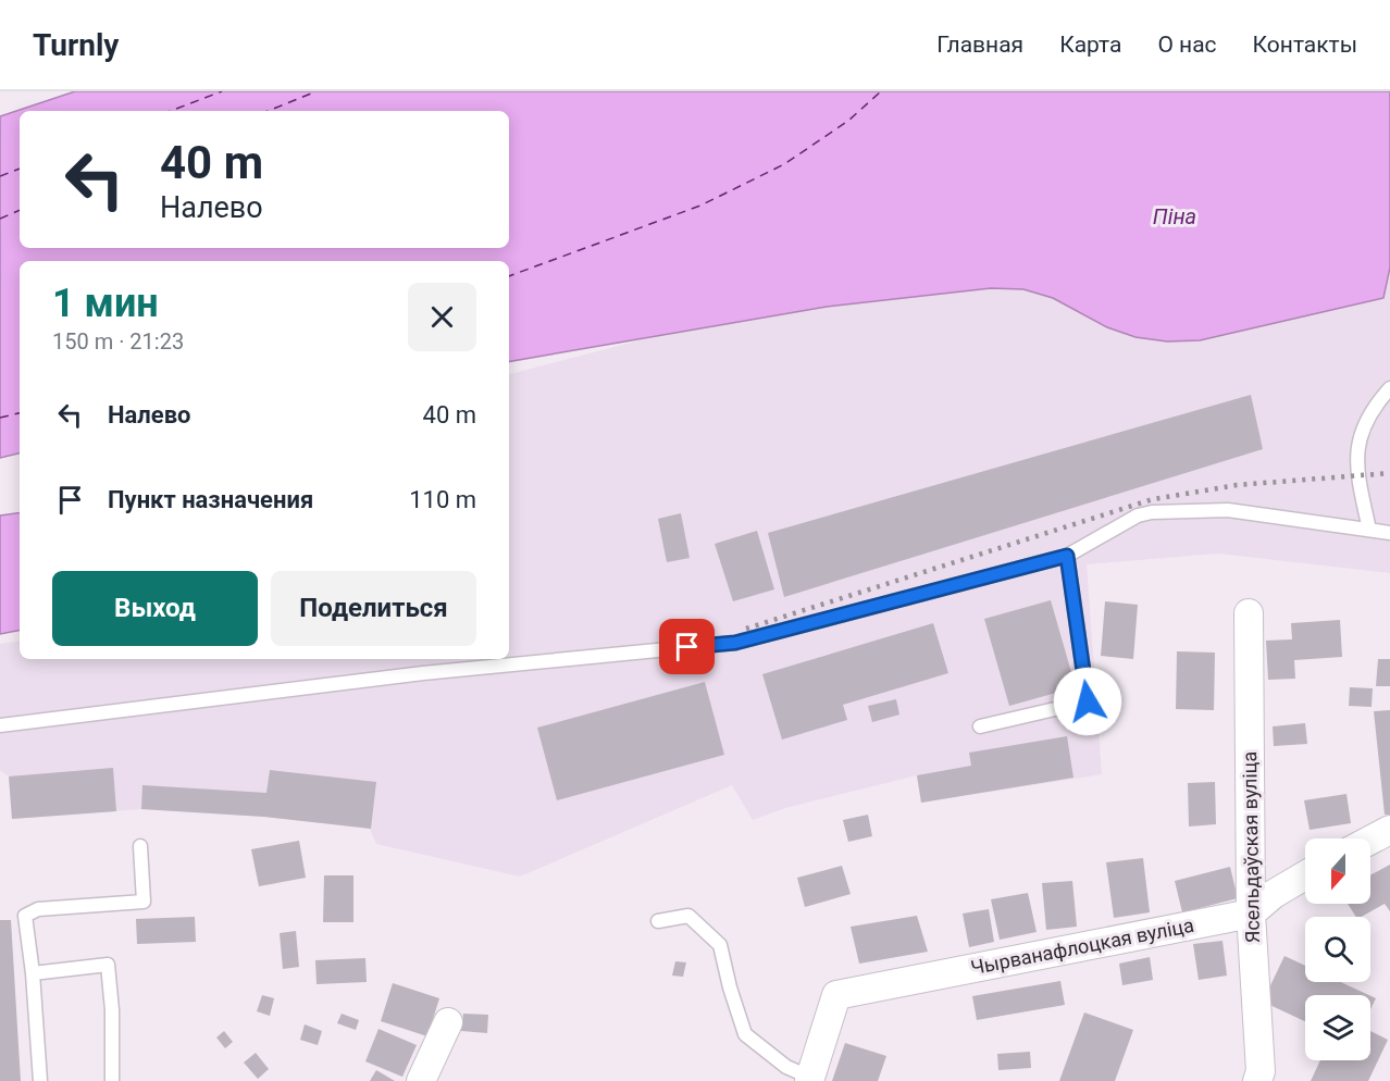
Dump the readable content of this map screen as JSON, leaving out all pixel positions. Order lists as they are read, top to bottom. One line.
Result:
{"streets":{"street":["Ясельдаўская вуліца","Чырванафлоцкая вуліца"]},"crossings":[["Ясельдаўская вуліца","Чырванафлоцкая вуліца"]],"water":["Піна"],"north":"bottom","page":{"header":"Turnly","nav":["Главная","Карта","О нас","Контакты"],"turn":["40 m","Налево"],"heading":["1 мин","150 m · 21:23"],"list":[{"name":"Налево","value":"40 m"},{"name":"Пункт назначения","value":"110 m"}],"buttons":["Выход","Поделиться"]}}
